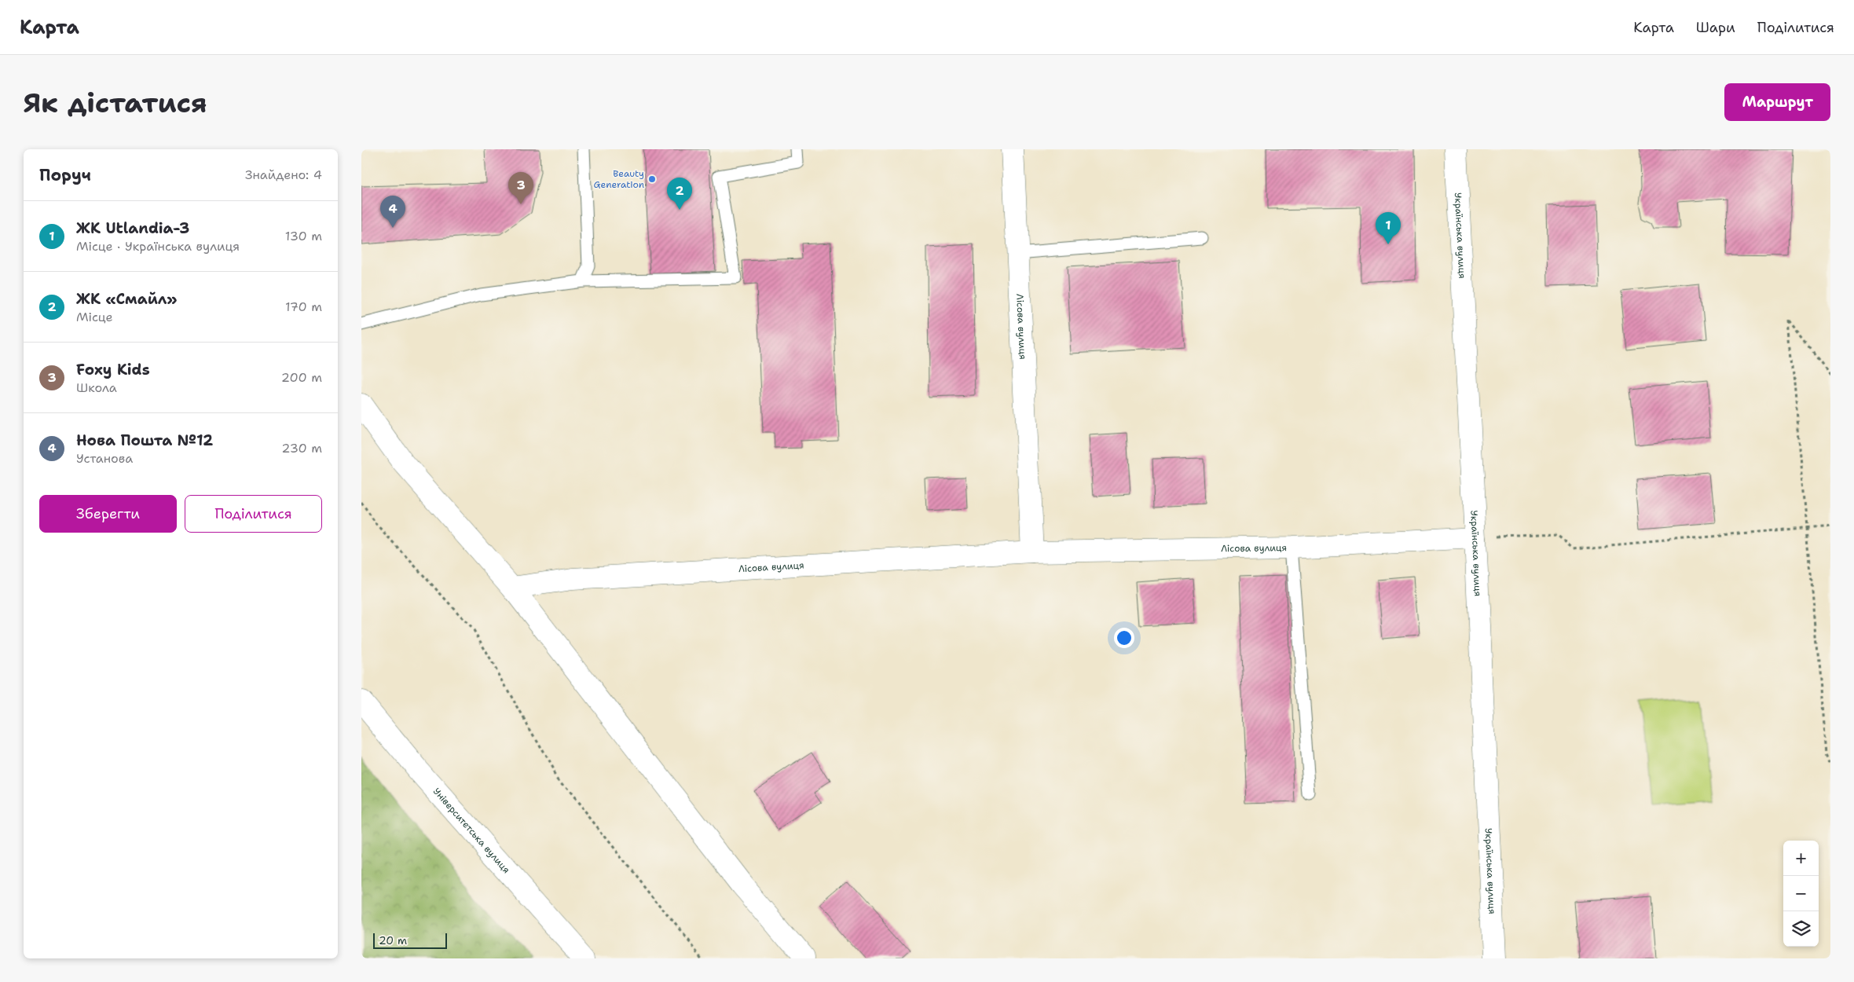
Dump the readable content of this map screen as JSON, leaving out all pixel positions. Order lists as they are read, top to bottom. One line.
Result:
{"streets":{"street":["Українська вулиця","Лісова вулиця","Університетська вулиця"]},"crossings":[["Українська вулиця","Лісова вулиця"]],"places":["Beauty Generation"],"scale_bar":"20 m","page":{"header":"Карта","nav":["Карта","Шари","Поділитися"],"buttons":["Маршрут",["Зберегти","Поділитися"]],"title":"Як дістатися","heading":["Поруч","Знайдено: 4"],"pins":["3","2","4","1"],"list":[{"mark":"1","name":"ЖК Utlandia-3","note":"Місце · Українська вулиця","value":"130 m"},{"mark":"2","name":"ЖК «Смайл»","note":"Місце","value":"170 m"},{"mark":"3","name":"Foxy Kids","note":"Школа","value":"200 m"},{"mark":"4","name":"Нова Пошта №12","note":"Установа","value":"230 m"}],"map_buttons":["+","−"],"scale":"20 m"}}
